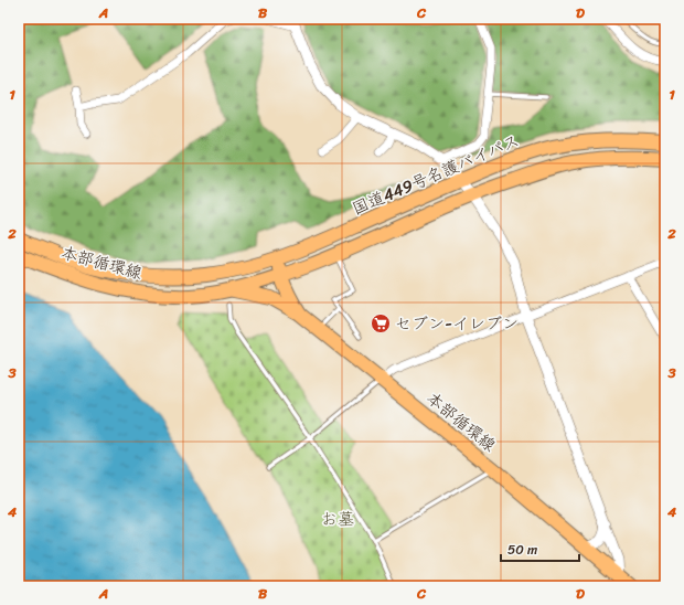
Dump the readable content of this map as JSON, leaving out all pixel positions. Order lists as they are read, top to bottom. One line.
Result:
{"streets":{"highway":["国道449号名護バイパス","本部循環線"]},"crossings":[["国道449号名護バイパス","本部循環線"]],"parks":["お墓"],"places":{"supermarket":["セブン-イレブン"]},"scale_bar":"50 m","grid":{"columns":["A","B","C","D"],"rows":["1","2","3","4"]}}
